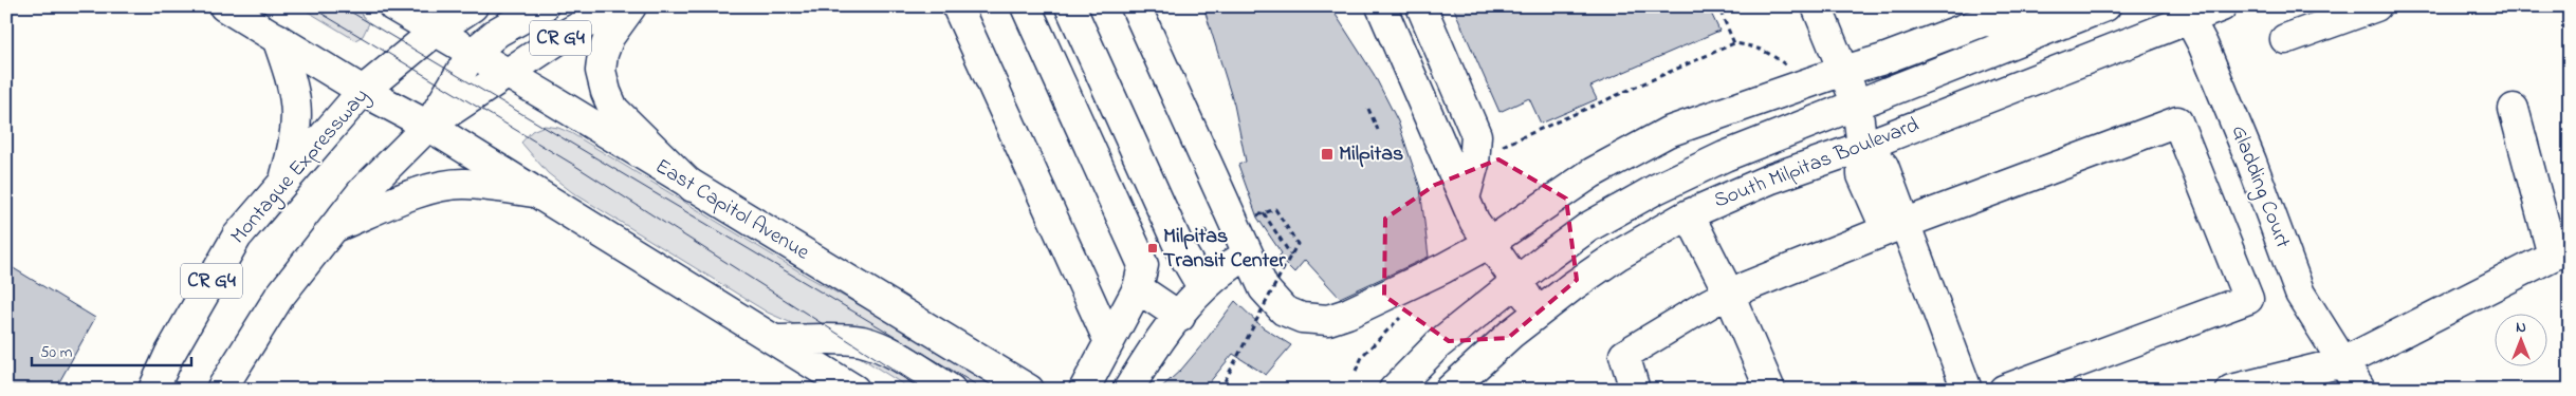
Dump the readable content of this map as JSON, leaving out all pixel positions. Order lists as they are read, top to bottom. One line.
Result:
{"streets":{"main road":["CR G4","South Milpitas Boulevard","Montague Expressway","Gladding Court","East Capitol Avenue"]},"crossings":[["CR G4","East Capitol Avenue"],["South Milpitas Boulevard","Gladding Court"],["Montague Expressway","East Capitol Avenue"]],"places":{"transit":["Milpitas","Milpitas Transit Center"]},"scale_bar":"50 m","north":"top"}
